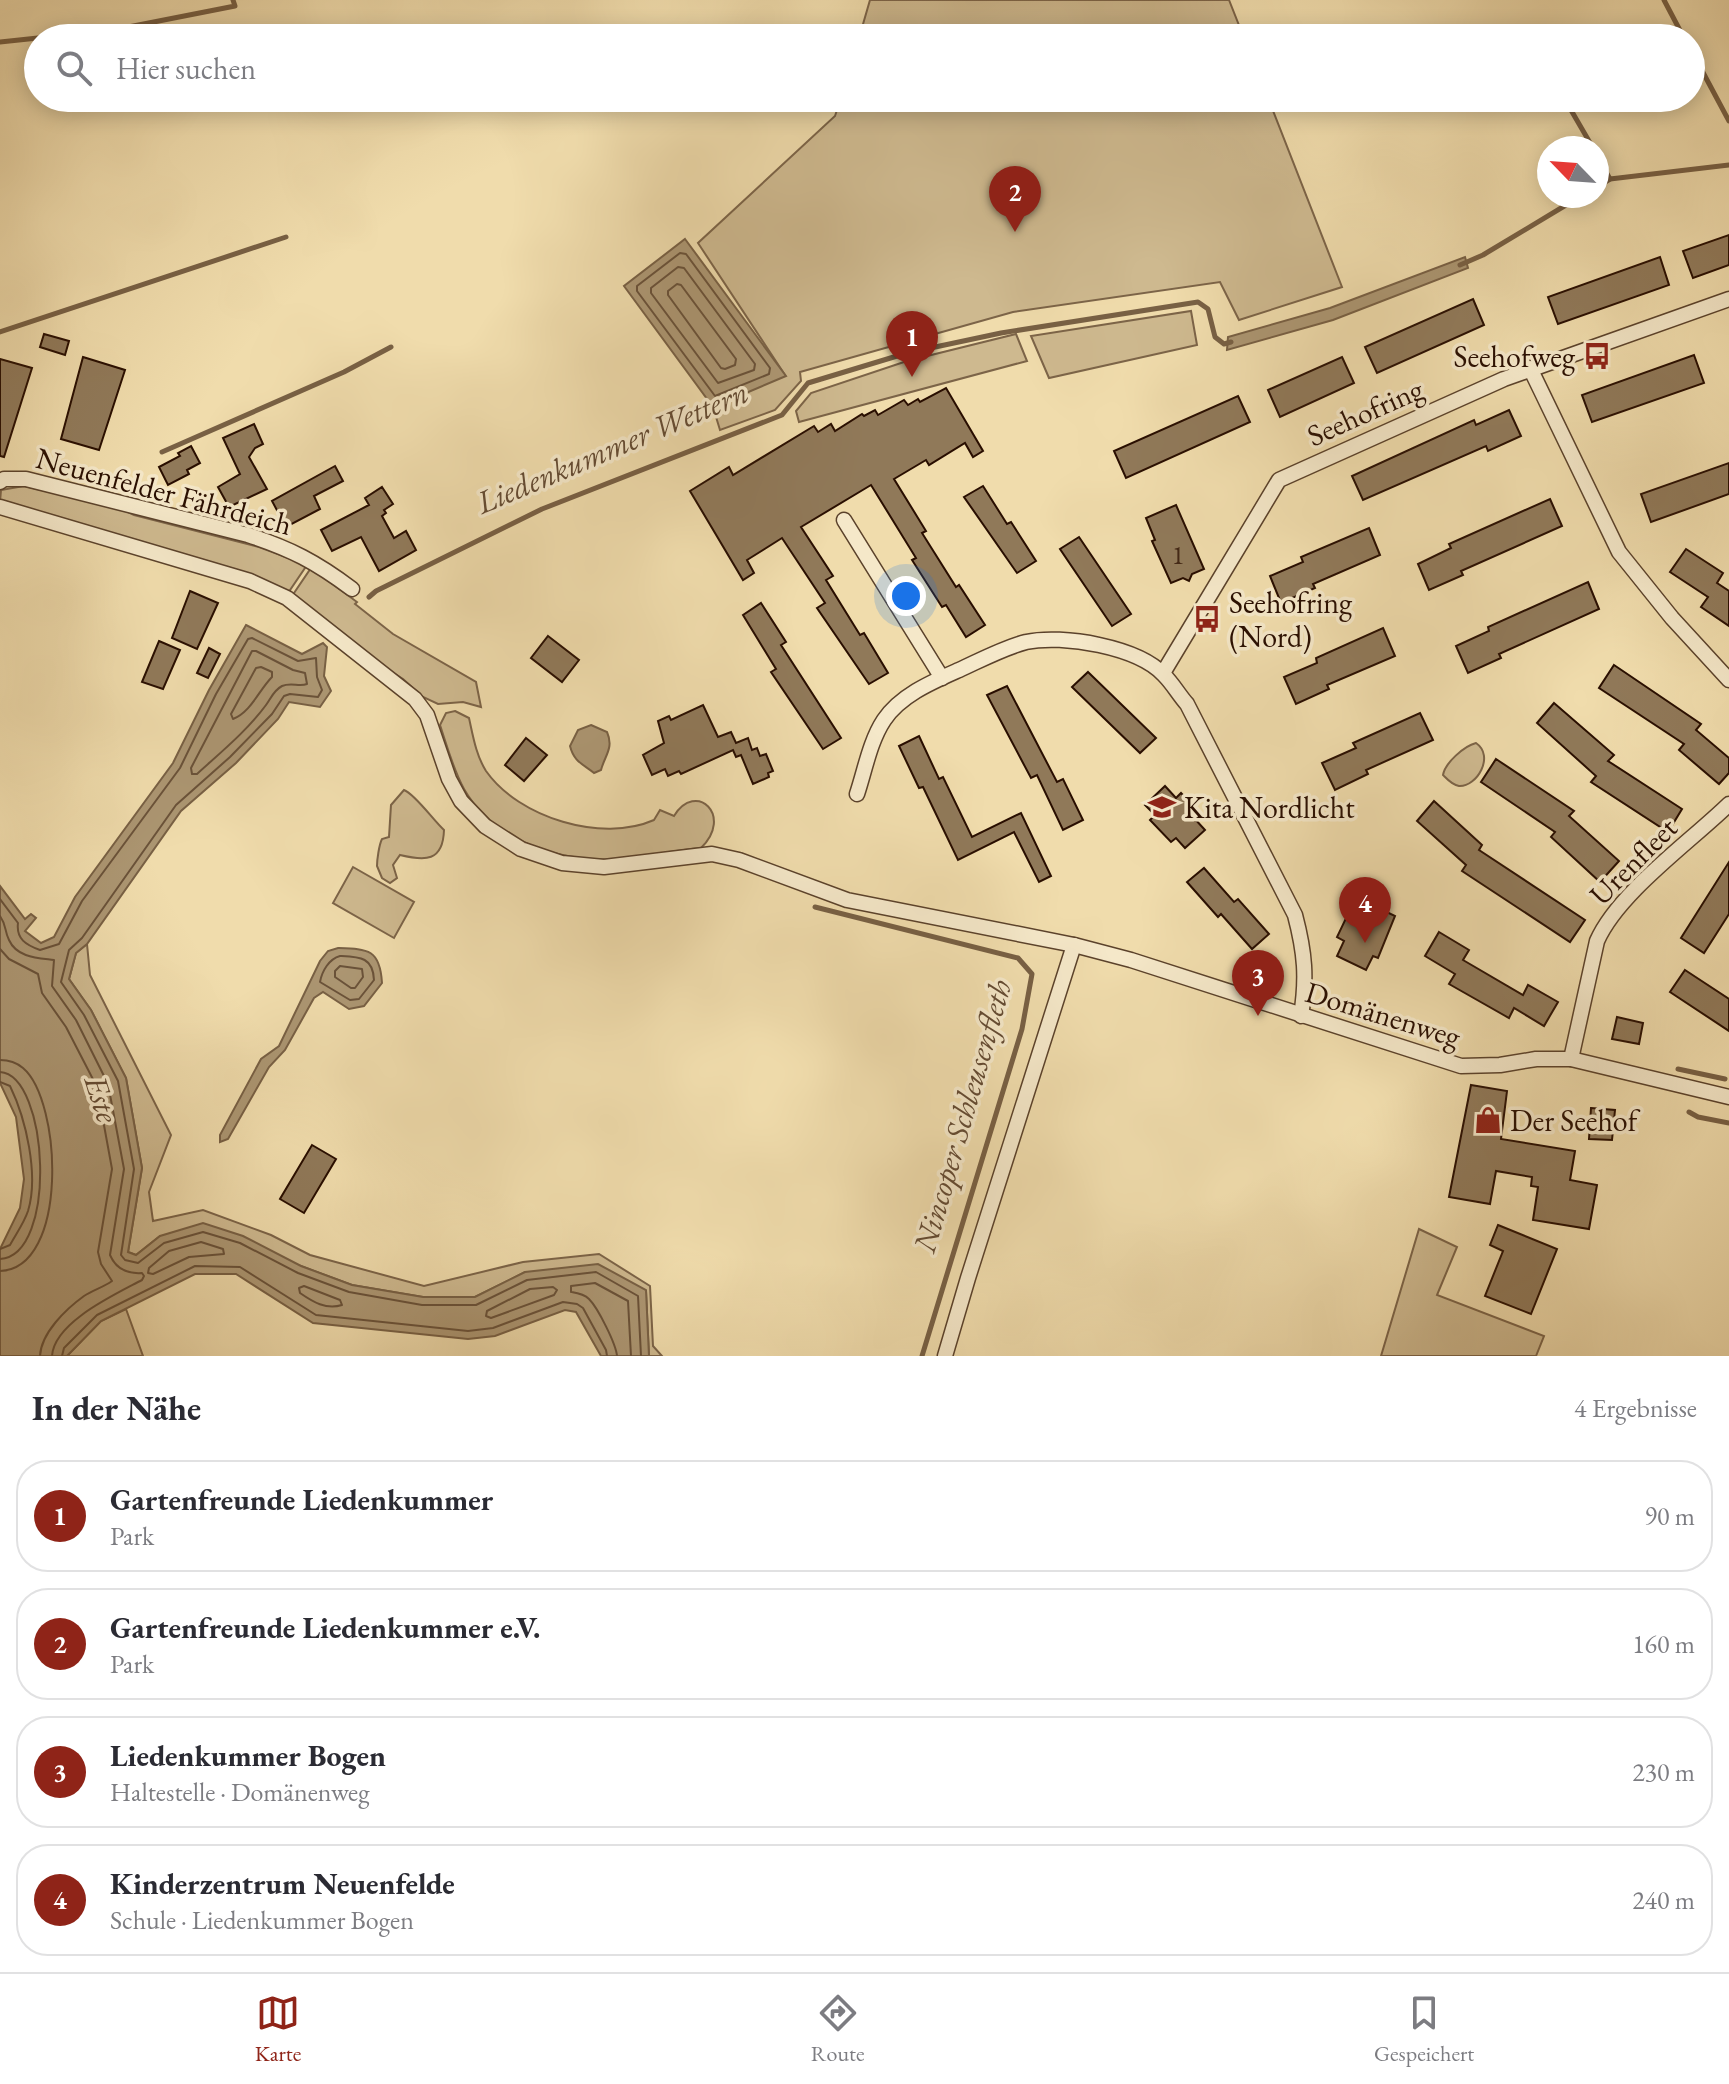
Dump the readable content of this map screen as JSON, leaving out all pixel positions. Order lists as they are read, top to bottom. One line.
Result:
{"streets":{"street":["Seehofring","Neuenfelder Fährdeich","Urenfleet","Domänenweg"]},"crossings":[["Neuenfelder Fährdeich","Domänenweg"],["Urenfleet","Domänenweg"]],"water":["Liedenkummer Wettern","Este","Nincoper Schleusenfleth"],"places":{"bus stop":["Seehofweg","Seehofring (Nord)"],"school or university":["Kita Nordlicht"],"shop":["Der Seehof"]},"house_numbers":["1"],"north":"top left","page":{"search":"Hier suchen","pins":["2","1","4","3"],"heading":["In der Nähe","4 Ergebnisse"],"list":[{"mark":"1","name":"Gartenfreunde Liedenkummer","note":"Park","value":"90 m"},{"mark":"2","name":"Gartenfreunde Liedenkummer e.V.","note":"Park","value":"160 m"},{"mark":"3","name":"Liedenkummer Bogen","note":"Haltestelle · Domänenweg","value":"230 m"},{"mark":"4","name":"Kinderzentrum Neuenfelde","note":"Schule · Liedenkummer Bogen","value":"240 m"}],"nav":["Karte","Route","Gespeichert"]}}
